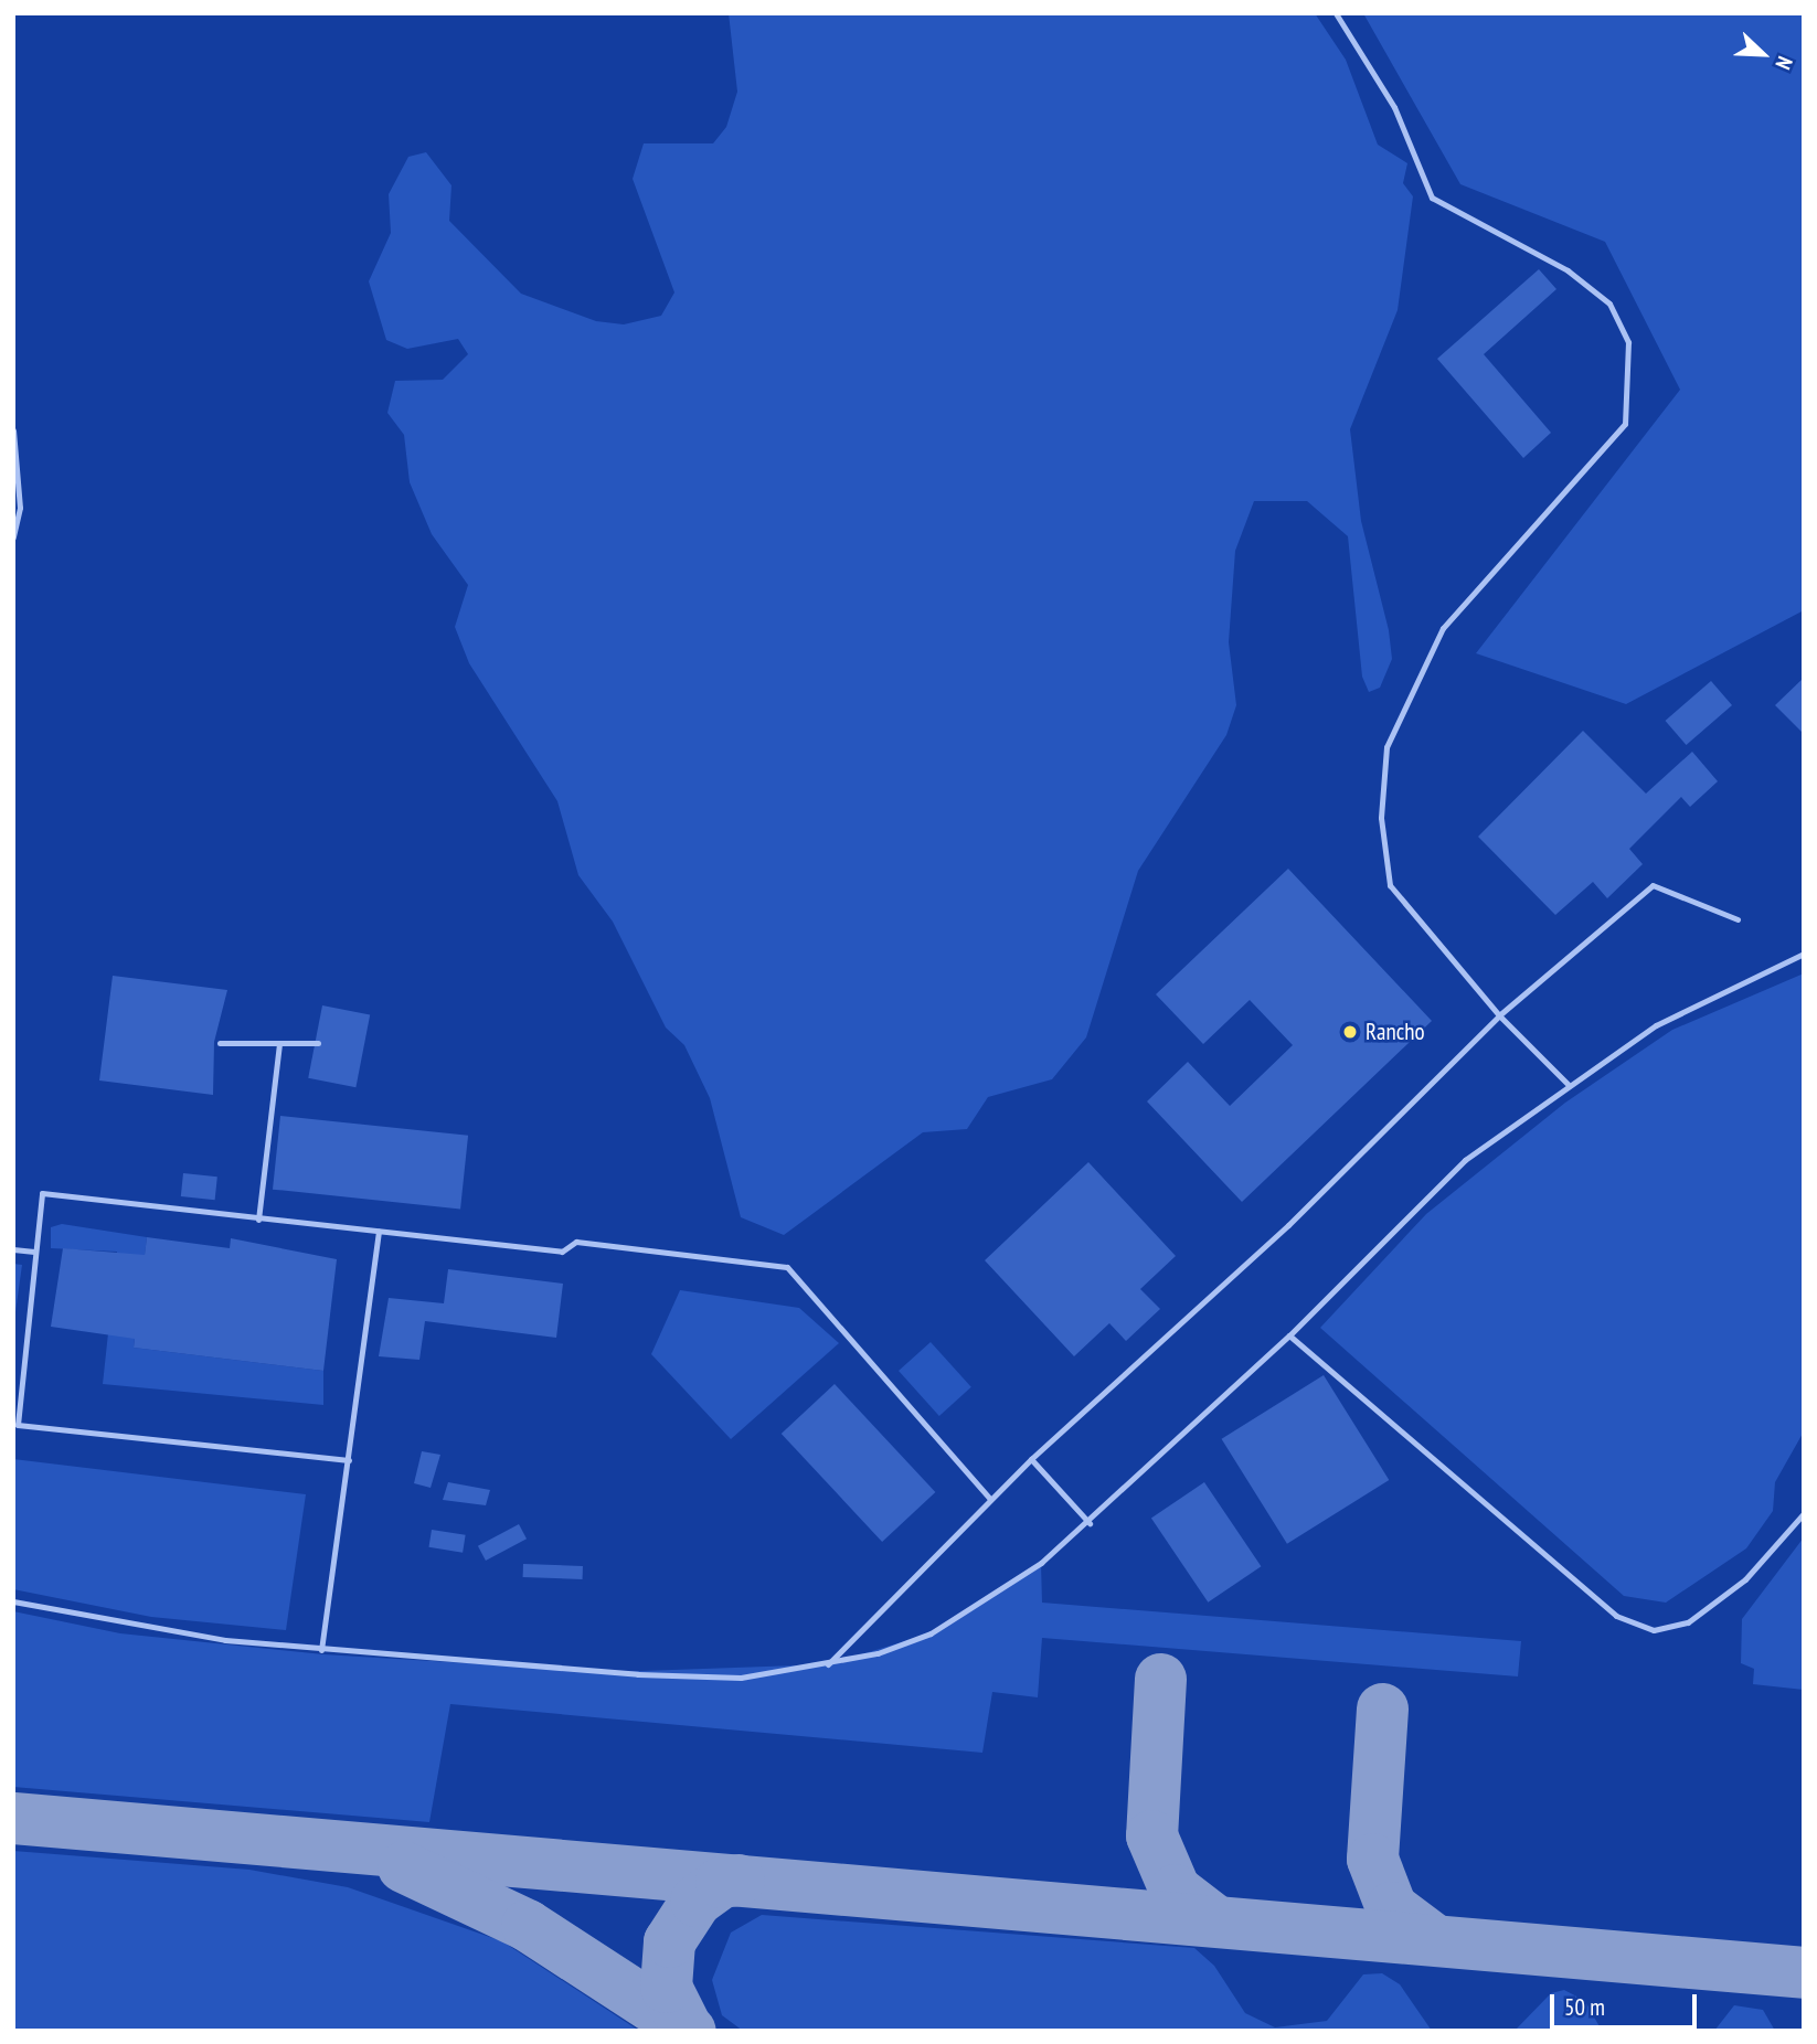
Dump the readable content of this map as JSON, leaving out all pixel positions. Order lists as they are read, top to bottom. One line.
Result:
{"places":["Rancho"],"scale_bar":"50 m","north":"bottom right"}
